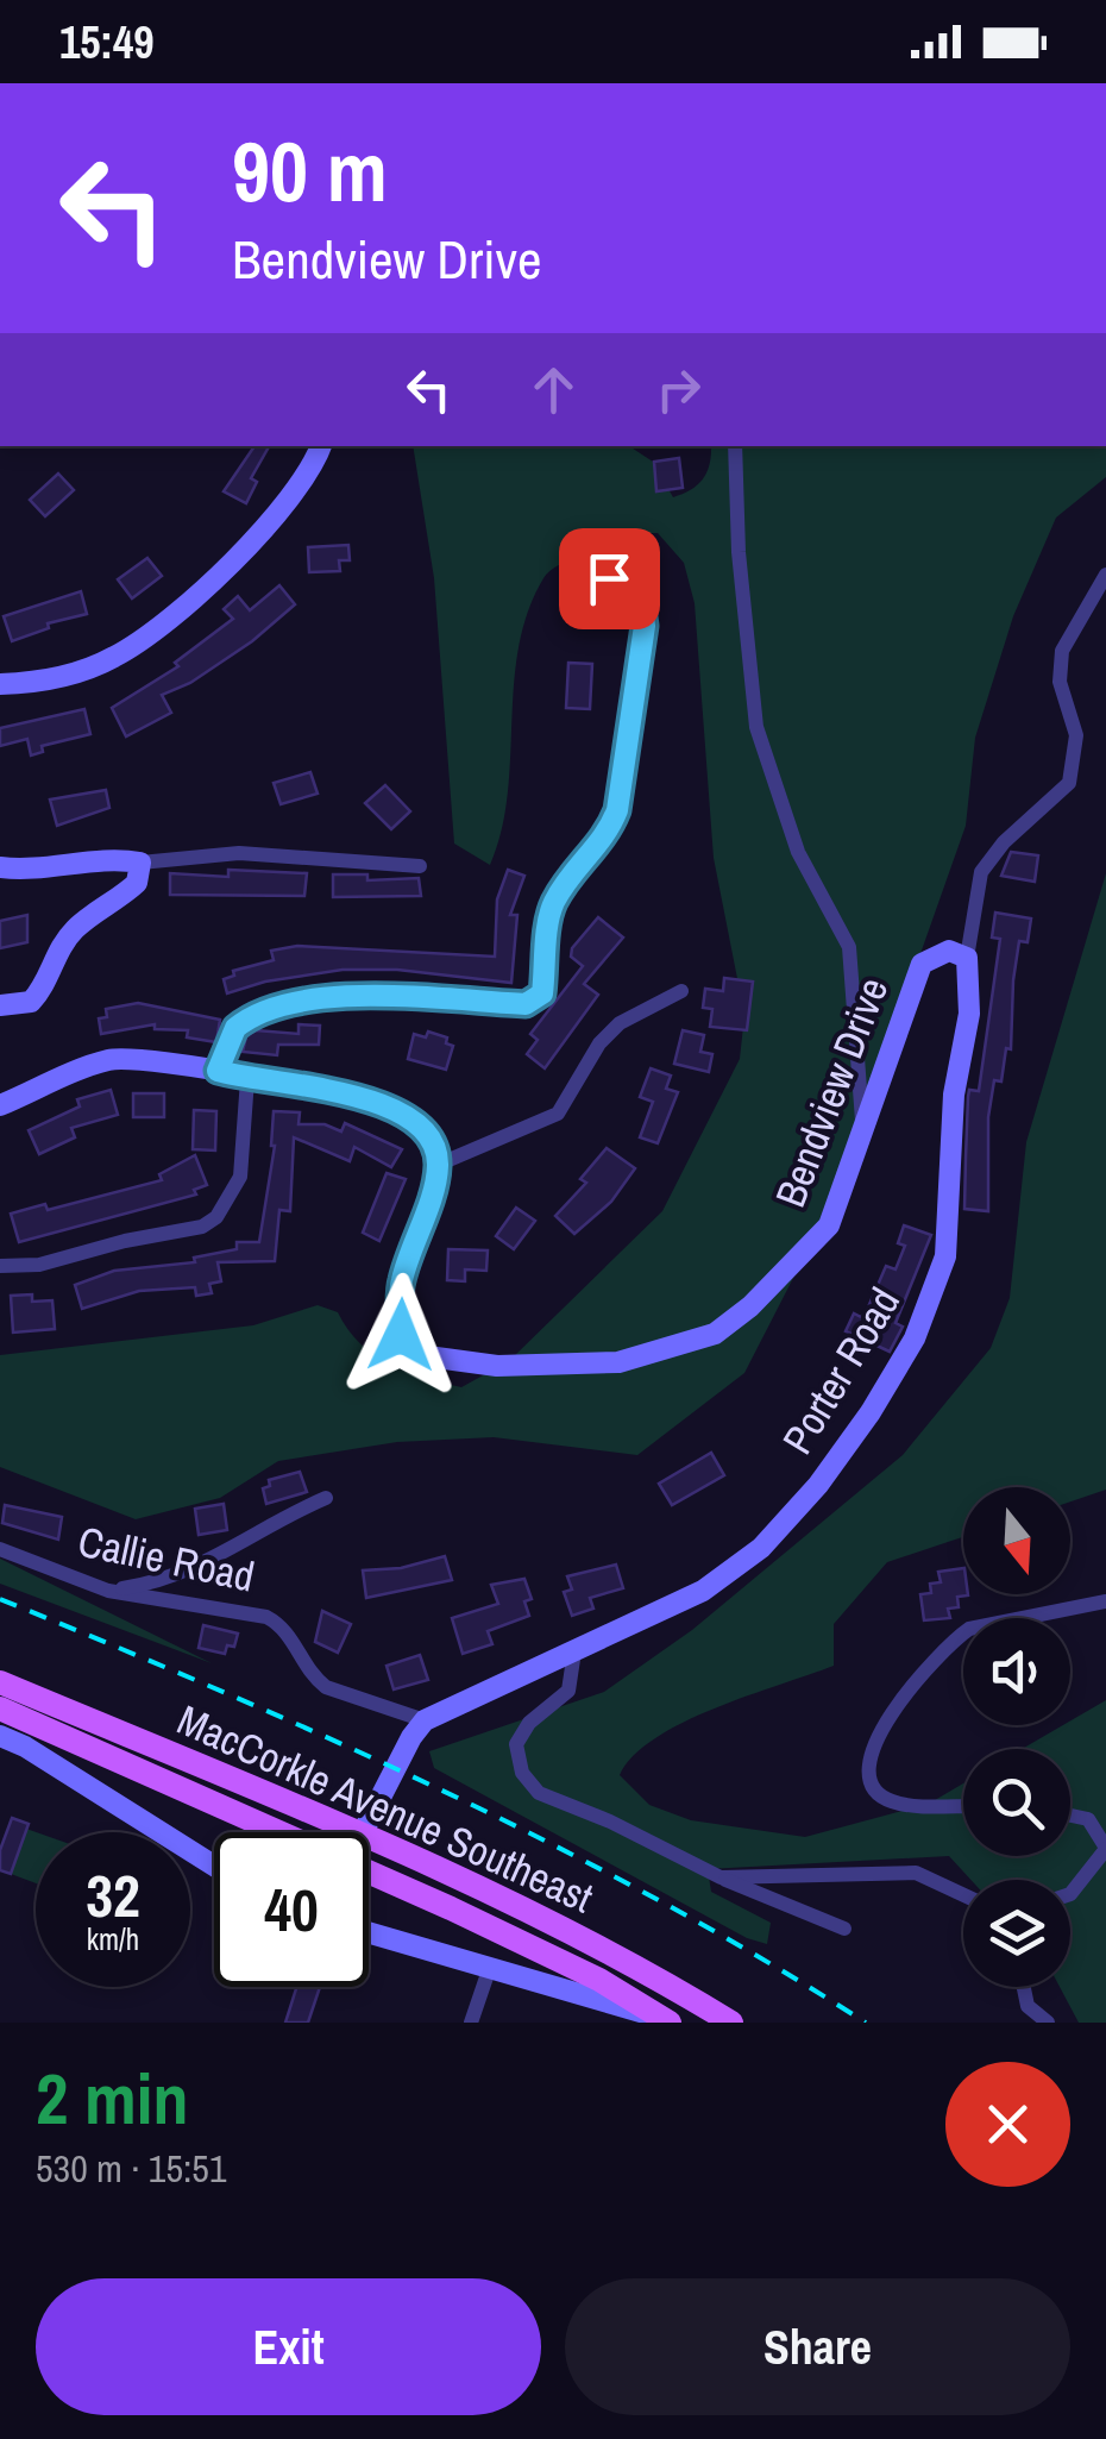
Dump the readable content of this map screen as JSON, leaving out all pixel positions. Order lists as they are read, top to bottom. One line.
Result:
{"streets":{"main road":["MacCorkle Avenue Southeast"],"street":["Bendview Drive","Porter Road","Callie Road"]},"crossings":[["Bendview Drive","Porter Road"],["Porter Road","Callie Road"]],"north":"bottom","page":{"status":"15:49","turn":["90 m","Bendview Drive"],"speed":"32 km/h","limit":"40","heading":["2 min","530 m · 15:51"],"buttons":["Exit","Share"]}}
